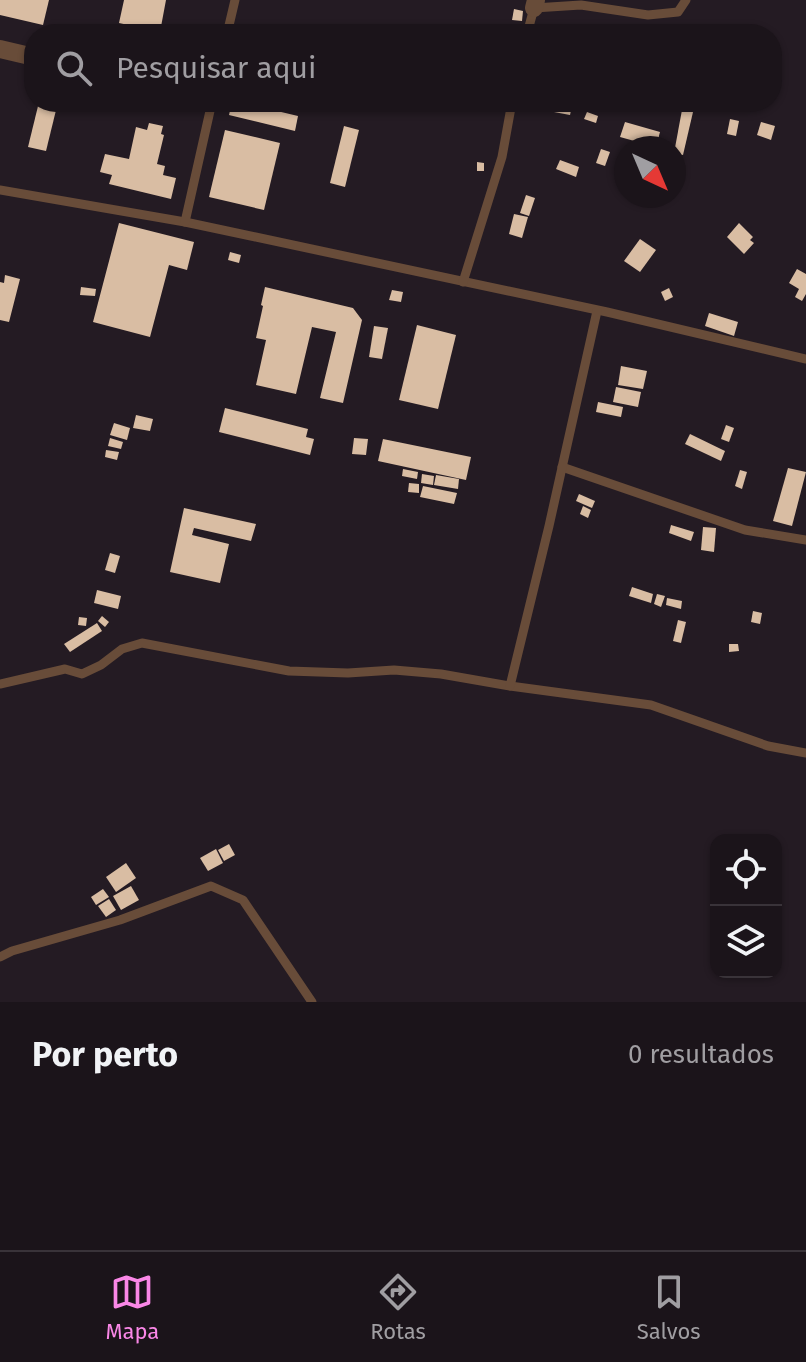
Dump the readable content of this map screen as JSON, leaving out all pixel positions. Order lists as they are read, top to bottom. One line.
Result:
{"north":"bottom right","page":{"search":"Pesquisar aqui","heading":["Por perto","0 resultados"],"nav":["Mapa","Rotas","Salvos"]}}
